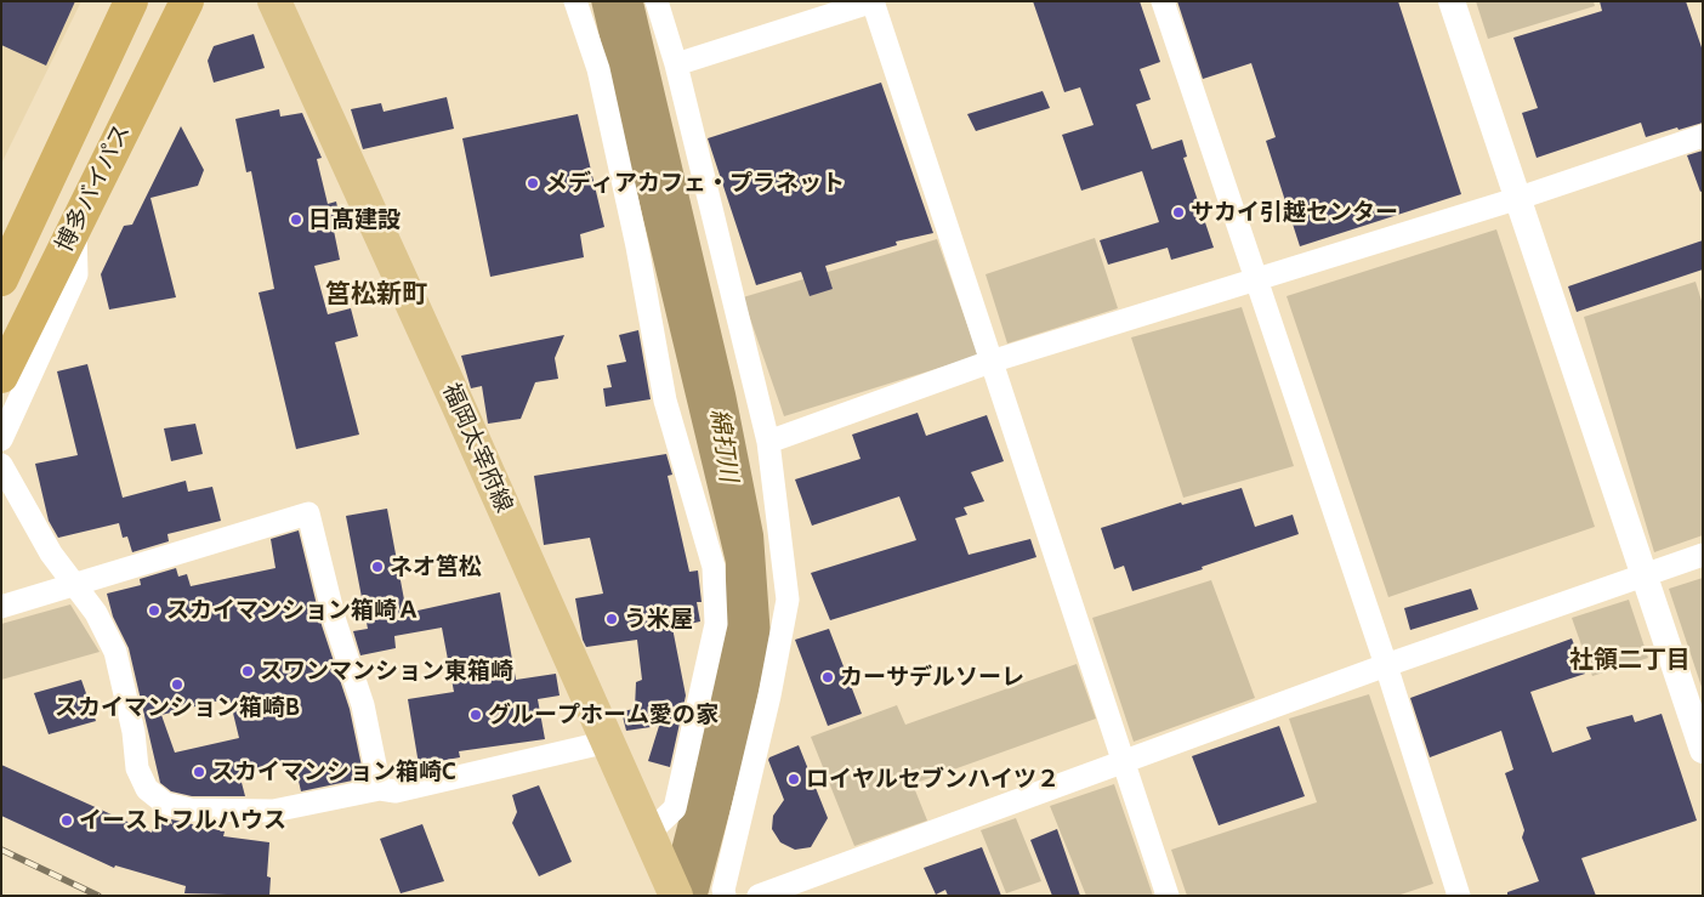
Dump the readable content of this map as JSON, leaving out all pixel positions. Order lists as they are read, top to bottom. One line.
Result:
{"streets":{"highway":["博多バイパス"],"main road":["福岡太宰府線"]},"districts":["筥松新町","社領二丁目"],"water":["綿打川"],"places":["メディアカフェ・プラネット","サカイ引越センター","日髙建設","ネオ筥松","スカイマンション箱崎Ａ","う米屋","スワンマンション東箱崎","カーサデルソーレ","スカイマンション箱崎B","グループホーム愛の家","スカイマンション箱崎C","ロイヤルセブンハイツ２","イーストフルハウス"]}
